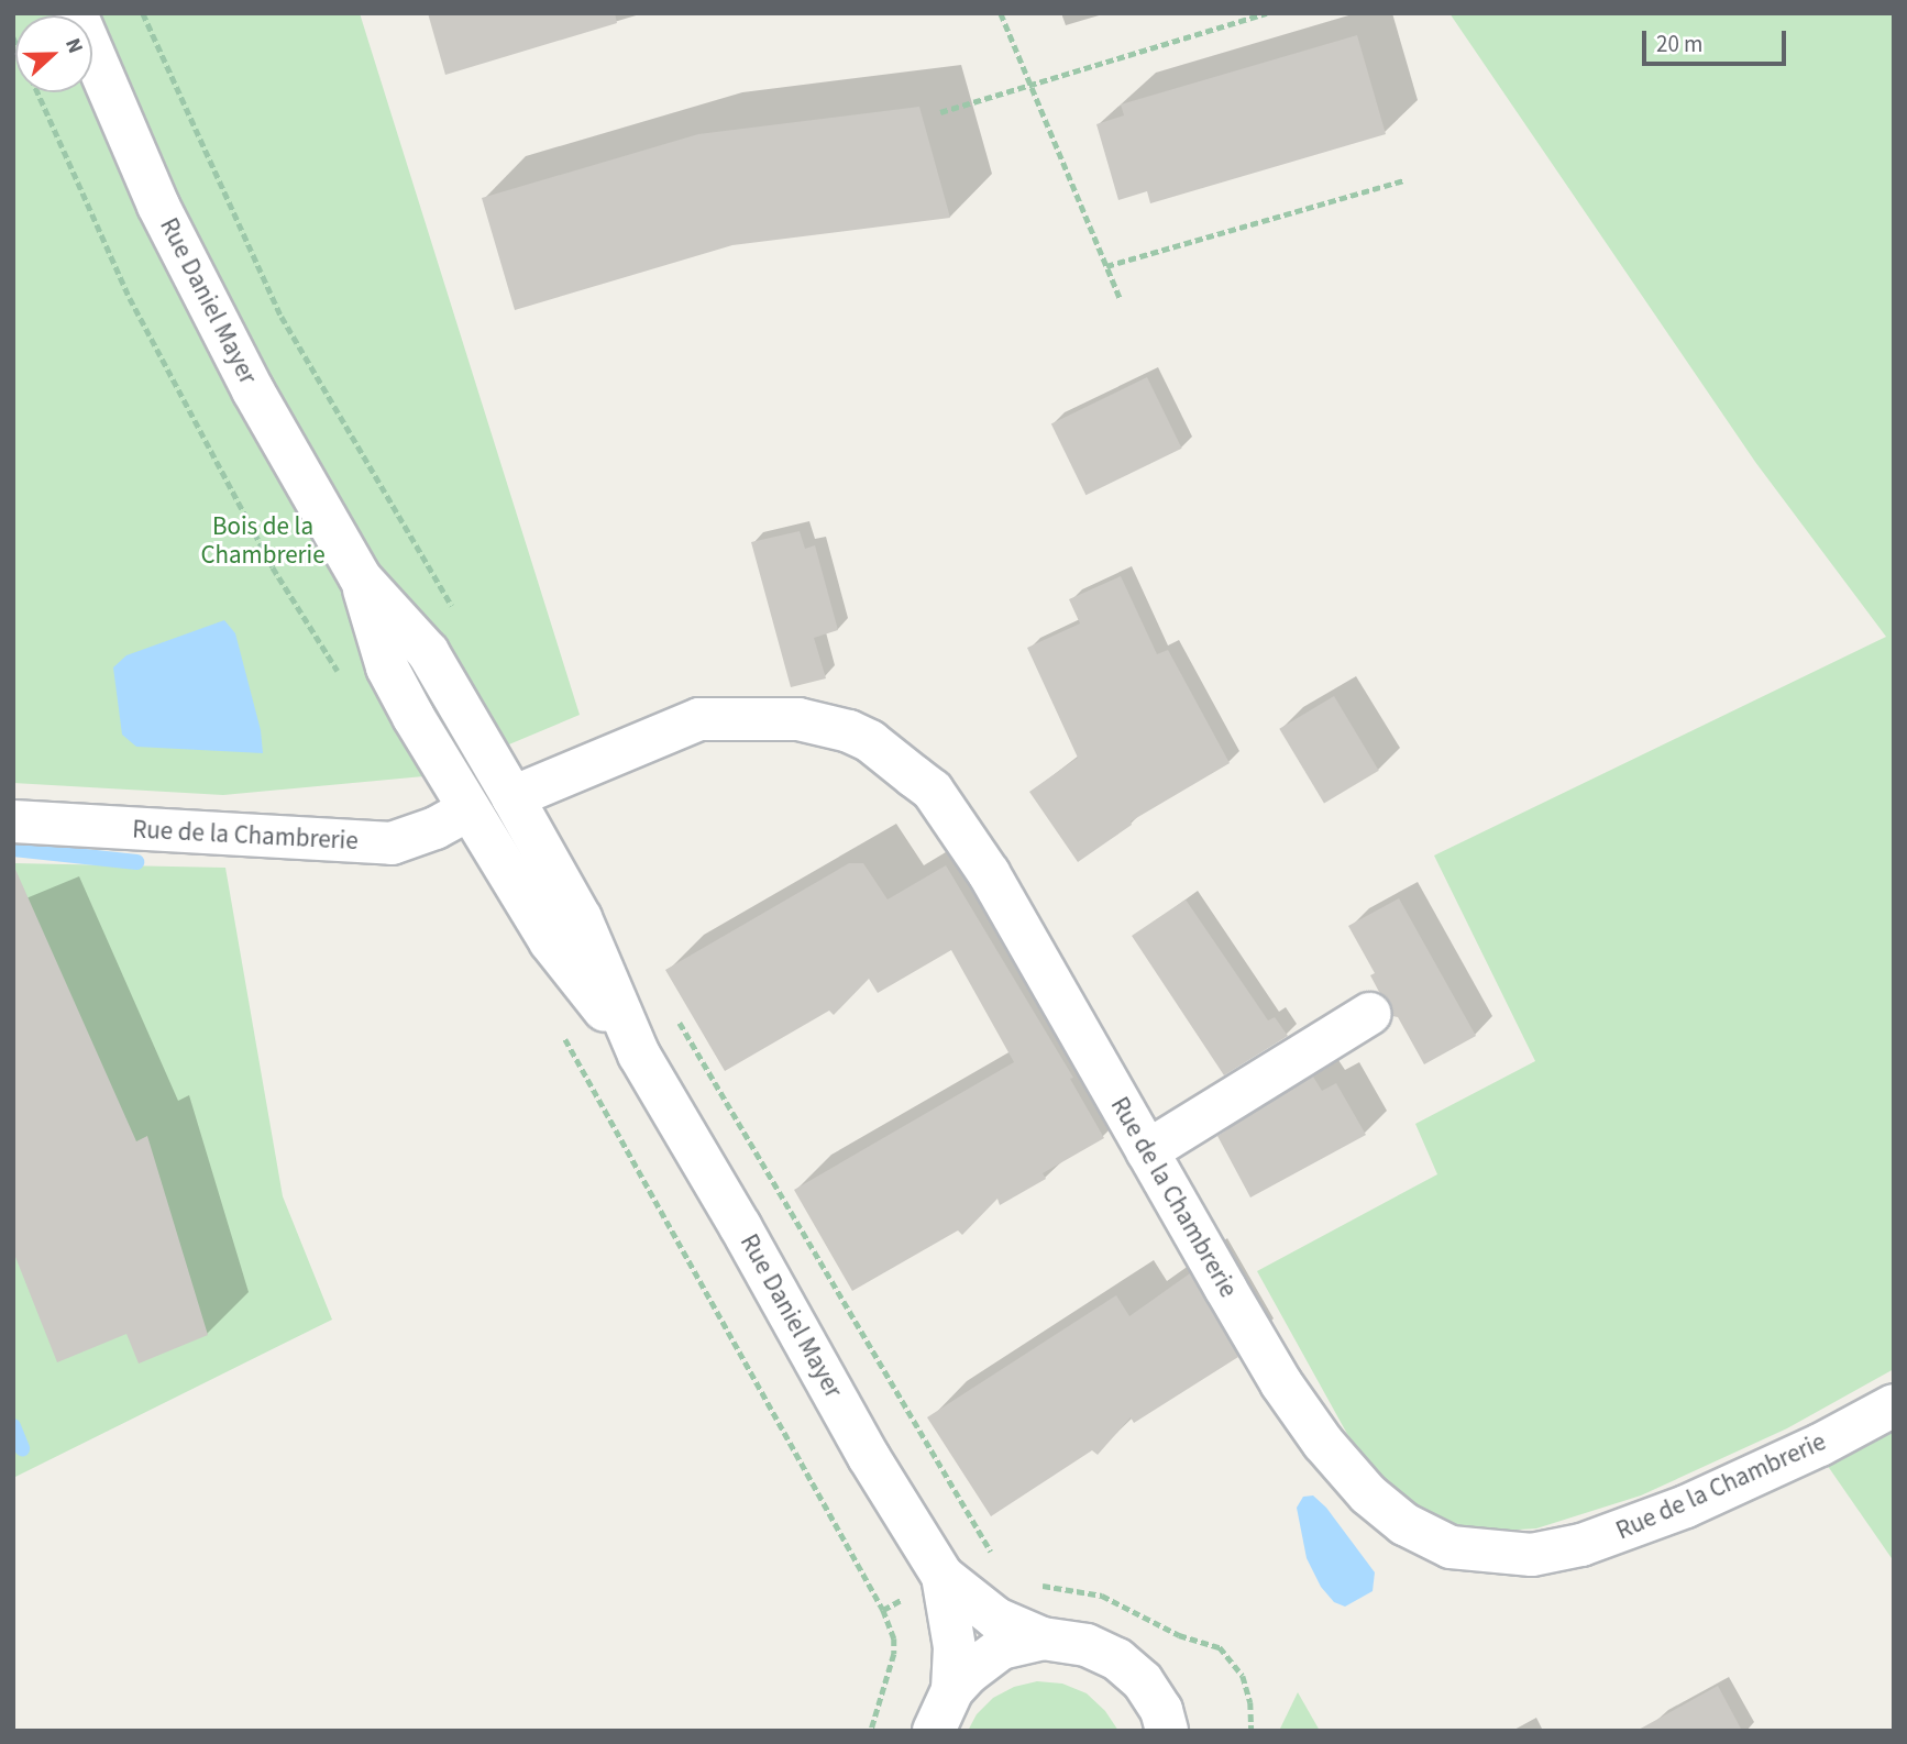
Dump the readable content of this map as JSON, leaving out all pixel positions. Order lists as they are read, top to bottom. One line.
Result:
{"streets":{"main road":["Rue Daniel Mayer","Rue de la Chambrerie"]},"crossings":[["Rue Daniel Mayer","Rue de la Chambrerie"]],"parks":["Bois de la Chambrerie"],"scale_bar":"20 m","north":"right"}
